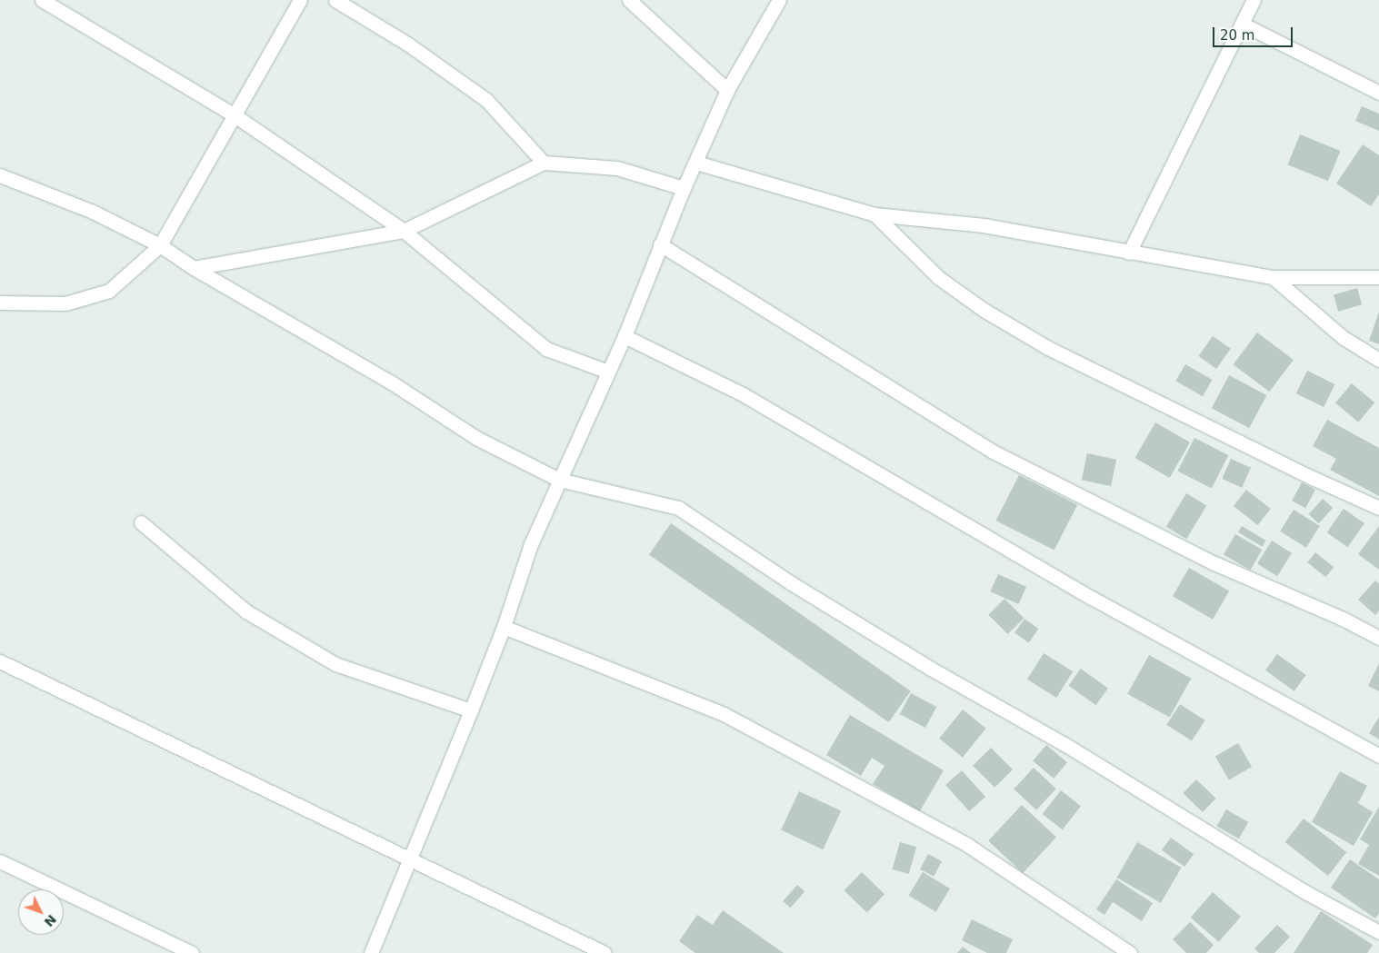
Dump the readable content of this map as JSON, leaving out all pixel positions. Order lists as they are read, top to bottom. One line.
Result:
{"scale_bar":"20 m","north":"bottom right"}
